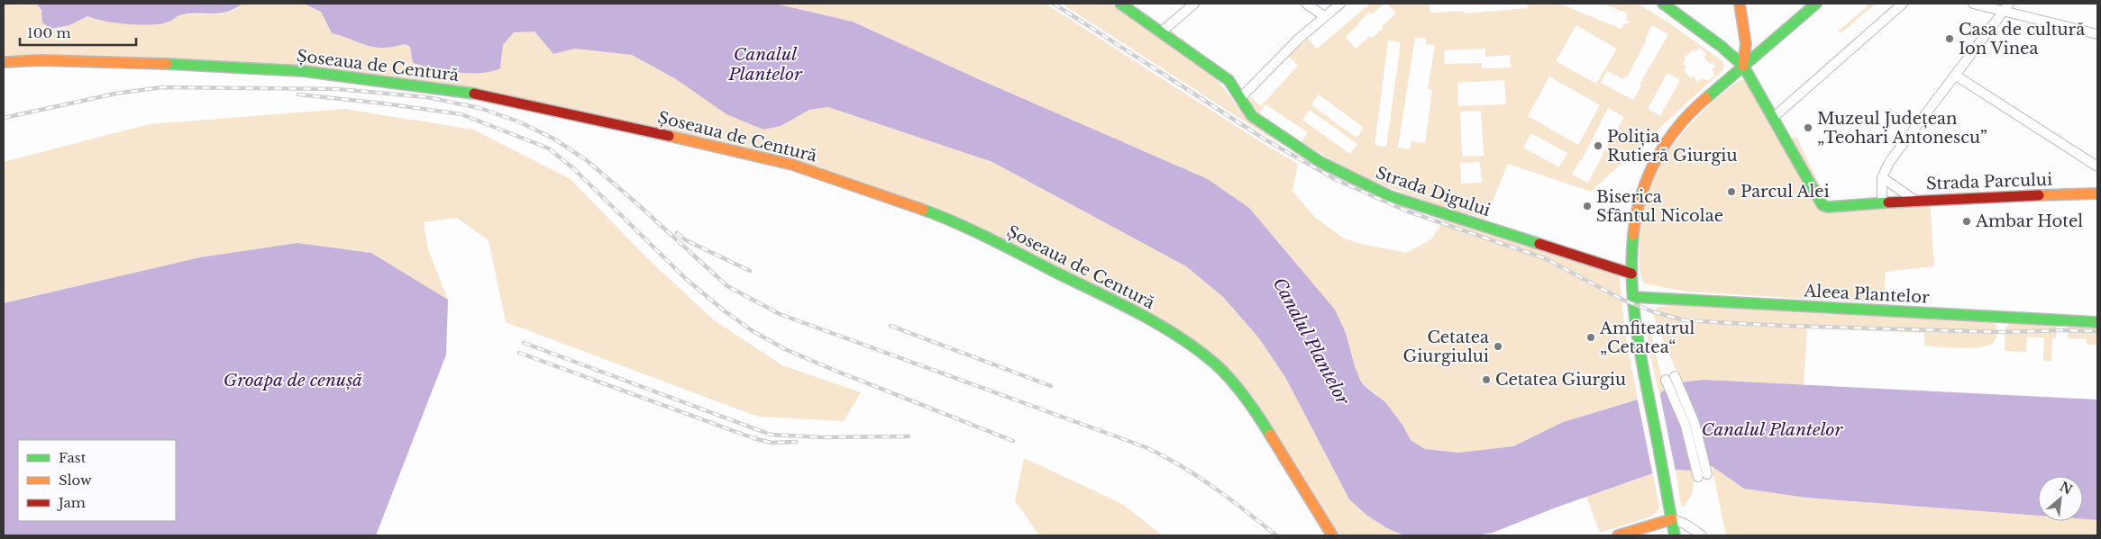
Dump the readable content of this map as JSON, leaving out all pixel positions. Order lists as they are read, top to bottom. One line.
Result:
{"streets":{"main road":["Șoseaua de Centură","Strada Parcului","Strada Digului","Aleea Plantelor"]},"water":["Canalul Plantelor","Groapa de cenușă"],"places":["Casa de cultură Ion Vinea","Muzeul Județean „Teohari Antonescu”","Poliția Rutieră Giurgiu","Parcul Alei","Biserica Sfântul Nicolae","Ambar Hotel","Amfiteatrul „Cetatea“","Cetatea Giurgiului","Cetatea Giurgiu"],"legend":["Fast","Slow","Jam"],"scale_bar":"100 m","north":"top right"}
